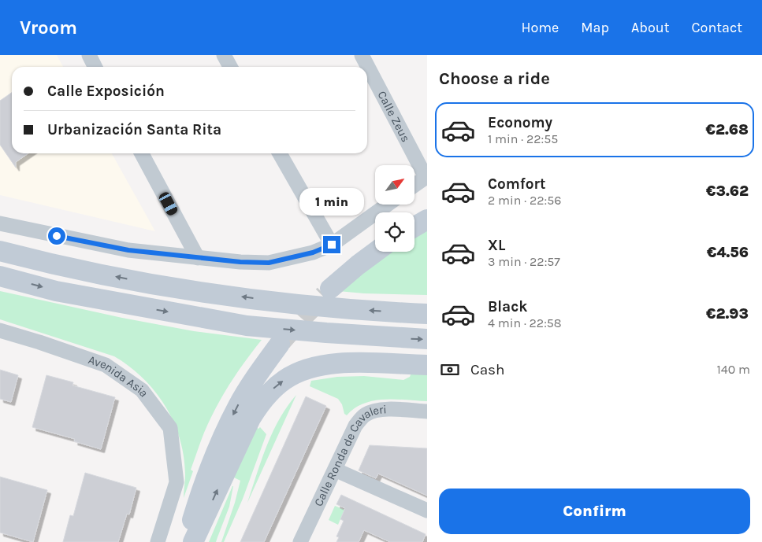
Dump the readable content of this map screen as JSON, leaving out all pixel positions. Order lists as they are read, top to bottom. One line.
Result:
{"streets":{"street":["Calle Zeus","Avenida Asia","Calle Ronda de Cavaleri"]},"north":"top right","page":{"header":"Vroom","nav":["Home","Map","About","Contact"],"heading":"Choose a ride","banner":["Calle Exposición","Urbanización Santa Rita"],"list":[{"name":"Economy","note":"1 min · 22:55","value":"€2.68"},{"name":"Comfort","note":"2 min · 22:56","value":"€3.62"},{"name":"XL","note":"3 min · 22:57","value":"€4.56"},{"name":"Black","note":"4 min · 22:58","value":"€2.93"}],"bubble":"1 min","pay":["Cash","140 m"],"buttons":"Confirm"}}
